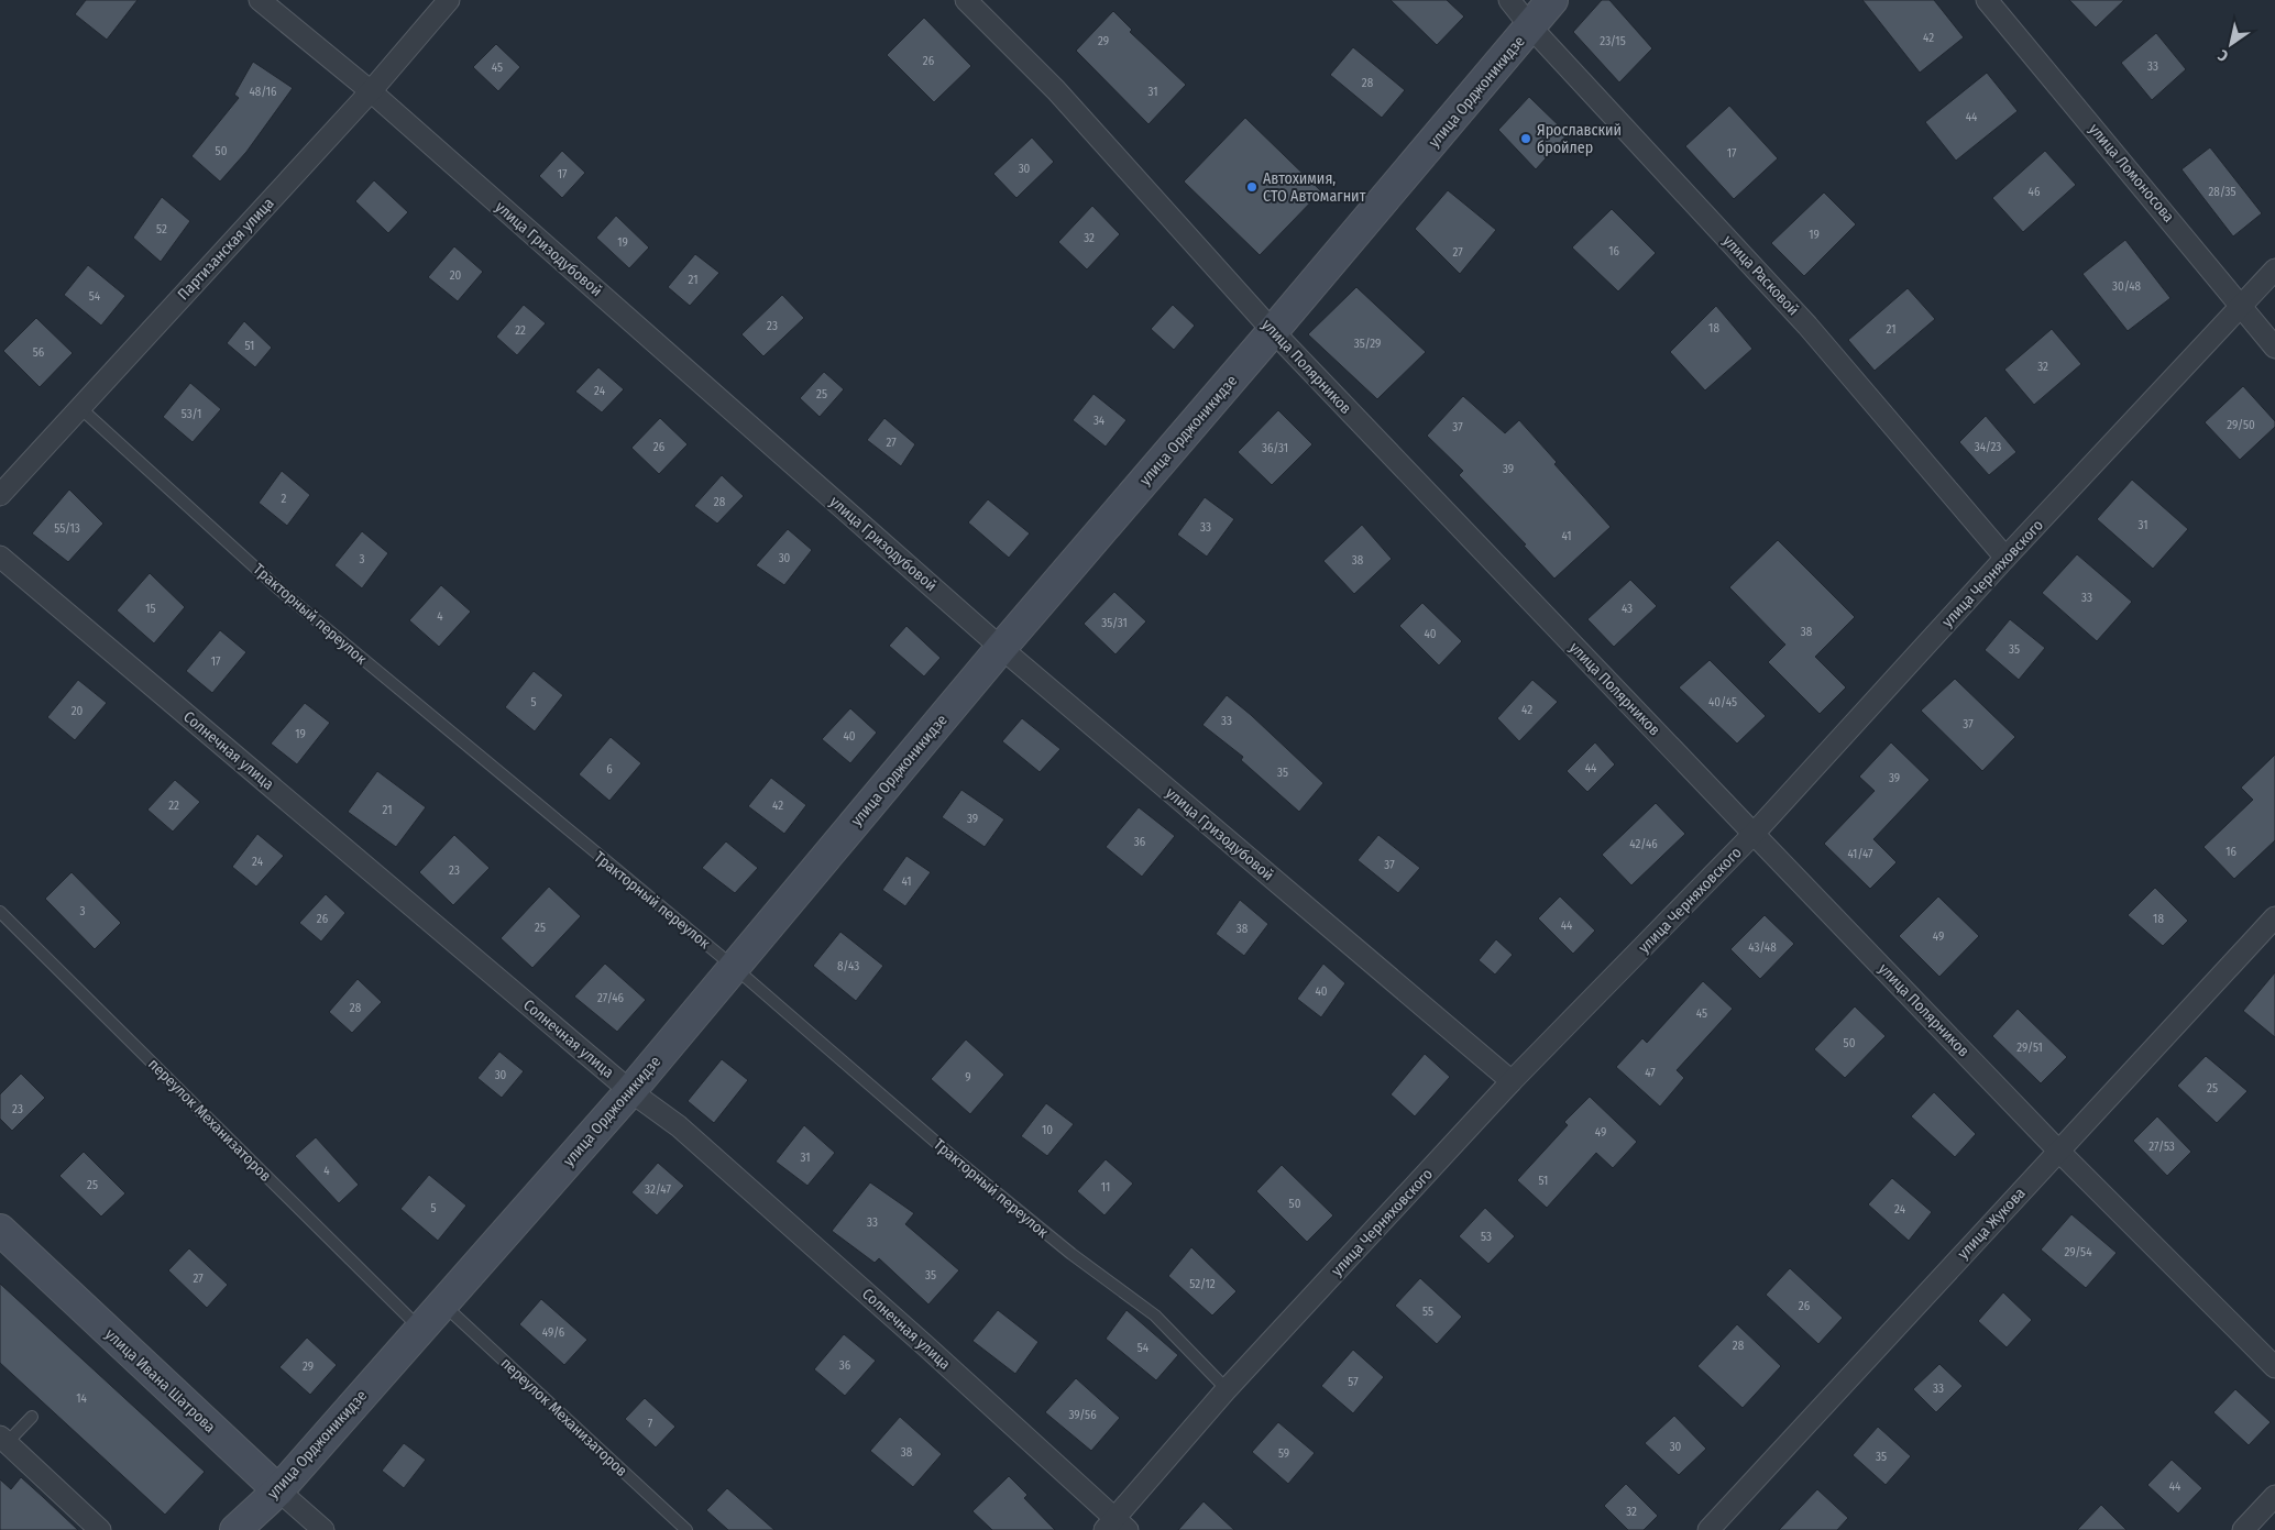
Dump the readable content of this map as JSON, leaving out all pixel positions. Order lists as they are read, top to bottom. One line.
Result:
{"streets":{"main road":["улица Орджоникидзе","улица Ивана Шатрова"],"street":["улица Ломоносова","Партизанская улица","улица Гризодубовой","улица Расковой","улица Полярников","улица Черняховского","Солнечная улица","улица Жукова"],"lane":["Тракторный переулок","переулок Механизаторов"]},"crossings":[["улица Орджоникидзе","улица Гризодубовой"],["улица Орджоникидзе","улица Расковой"],["улица Орджоникидзе","улица Полярников"],["улица Орджоникидзе","Тракторный переулок"],["улица Орджоникидзе","Солнечная улица"],["улица Орджоникидзе","переулок Механизаторов"],["улица Орджоникидзе","улица Ивана Шатрова"],["улица Ломоносова","улица Черняховского"],["Партизанская улица","улица Гризодубовой"],["Партизанская улица","Тракторный переулок"],["улица Гризодубовой","улица Черняховского"],["улица Расковой","улица Черняховского"],["улица Полярников","улица Черняховского"],["улица Полярников","улица Жукова"],["улица Черняховского","Тракторный переулок"],["улица Черняховского","Солнечная улица"]],"places":["Ярославский бройлер","Автохимия, СТО Автомагнит"],"house_numbers":["42","29","23/15","26","33","45","28","48/16","31","44","50","17","30","17","46","28/35","52","19","32","19","16","27","20","21","30/48","54","23","18","21","22","35/29","51","56","32","24","25","53/1","34","29/50","37","27","26","34/23","36/31","39","2","28","31","33","55/13","41","30","3","38","33","15","43","4","35/31","38","40","35","17","5","40/45","42","20","33","37","19","40","44","6","35","39","22","42","21","39","36","42/46","16","41/47","24","37","23","41","3","26","18","44","25","38","49","43/48","8/43","40","27/46","28","45","50","29/51","47","30","9","25","23","10","49","27/53","31","4","51","25","11","32/47","50","5","24","33","53","29/54","35","27","52/12","26","55","49/6","28","54","36","29","57","33","14","39/56","7","30","38","59","35","44","32"],"north":"bottom left"}
